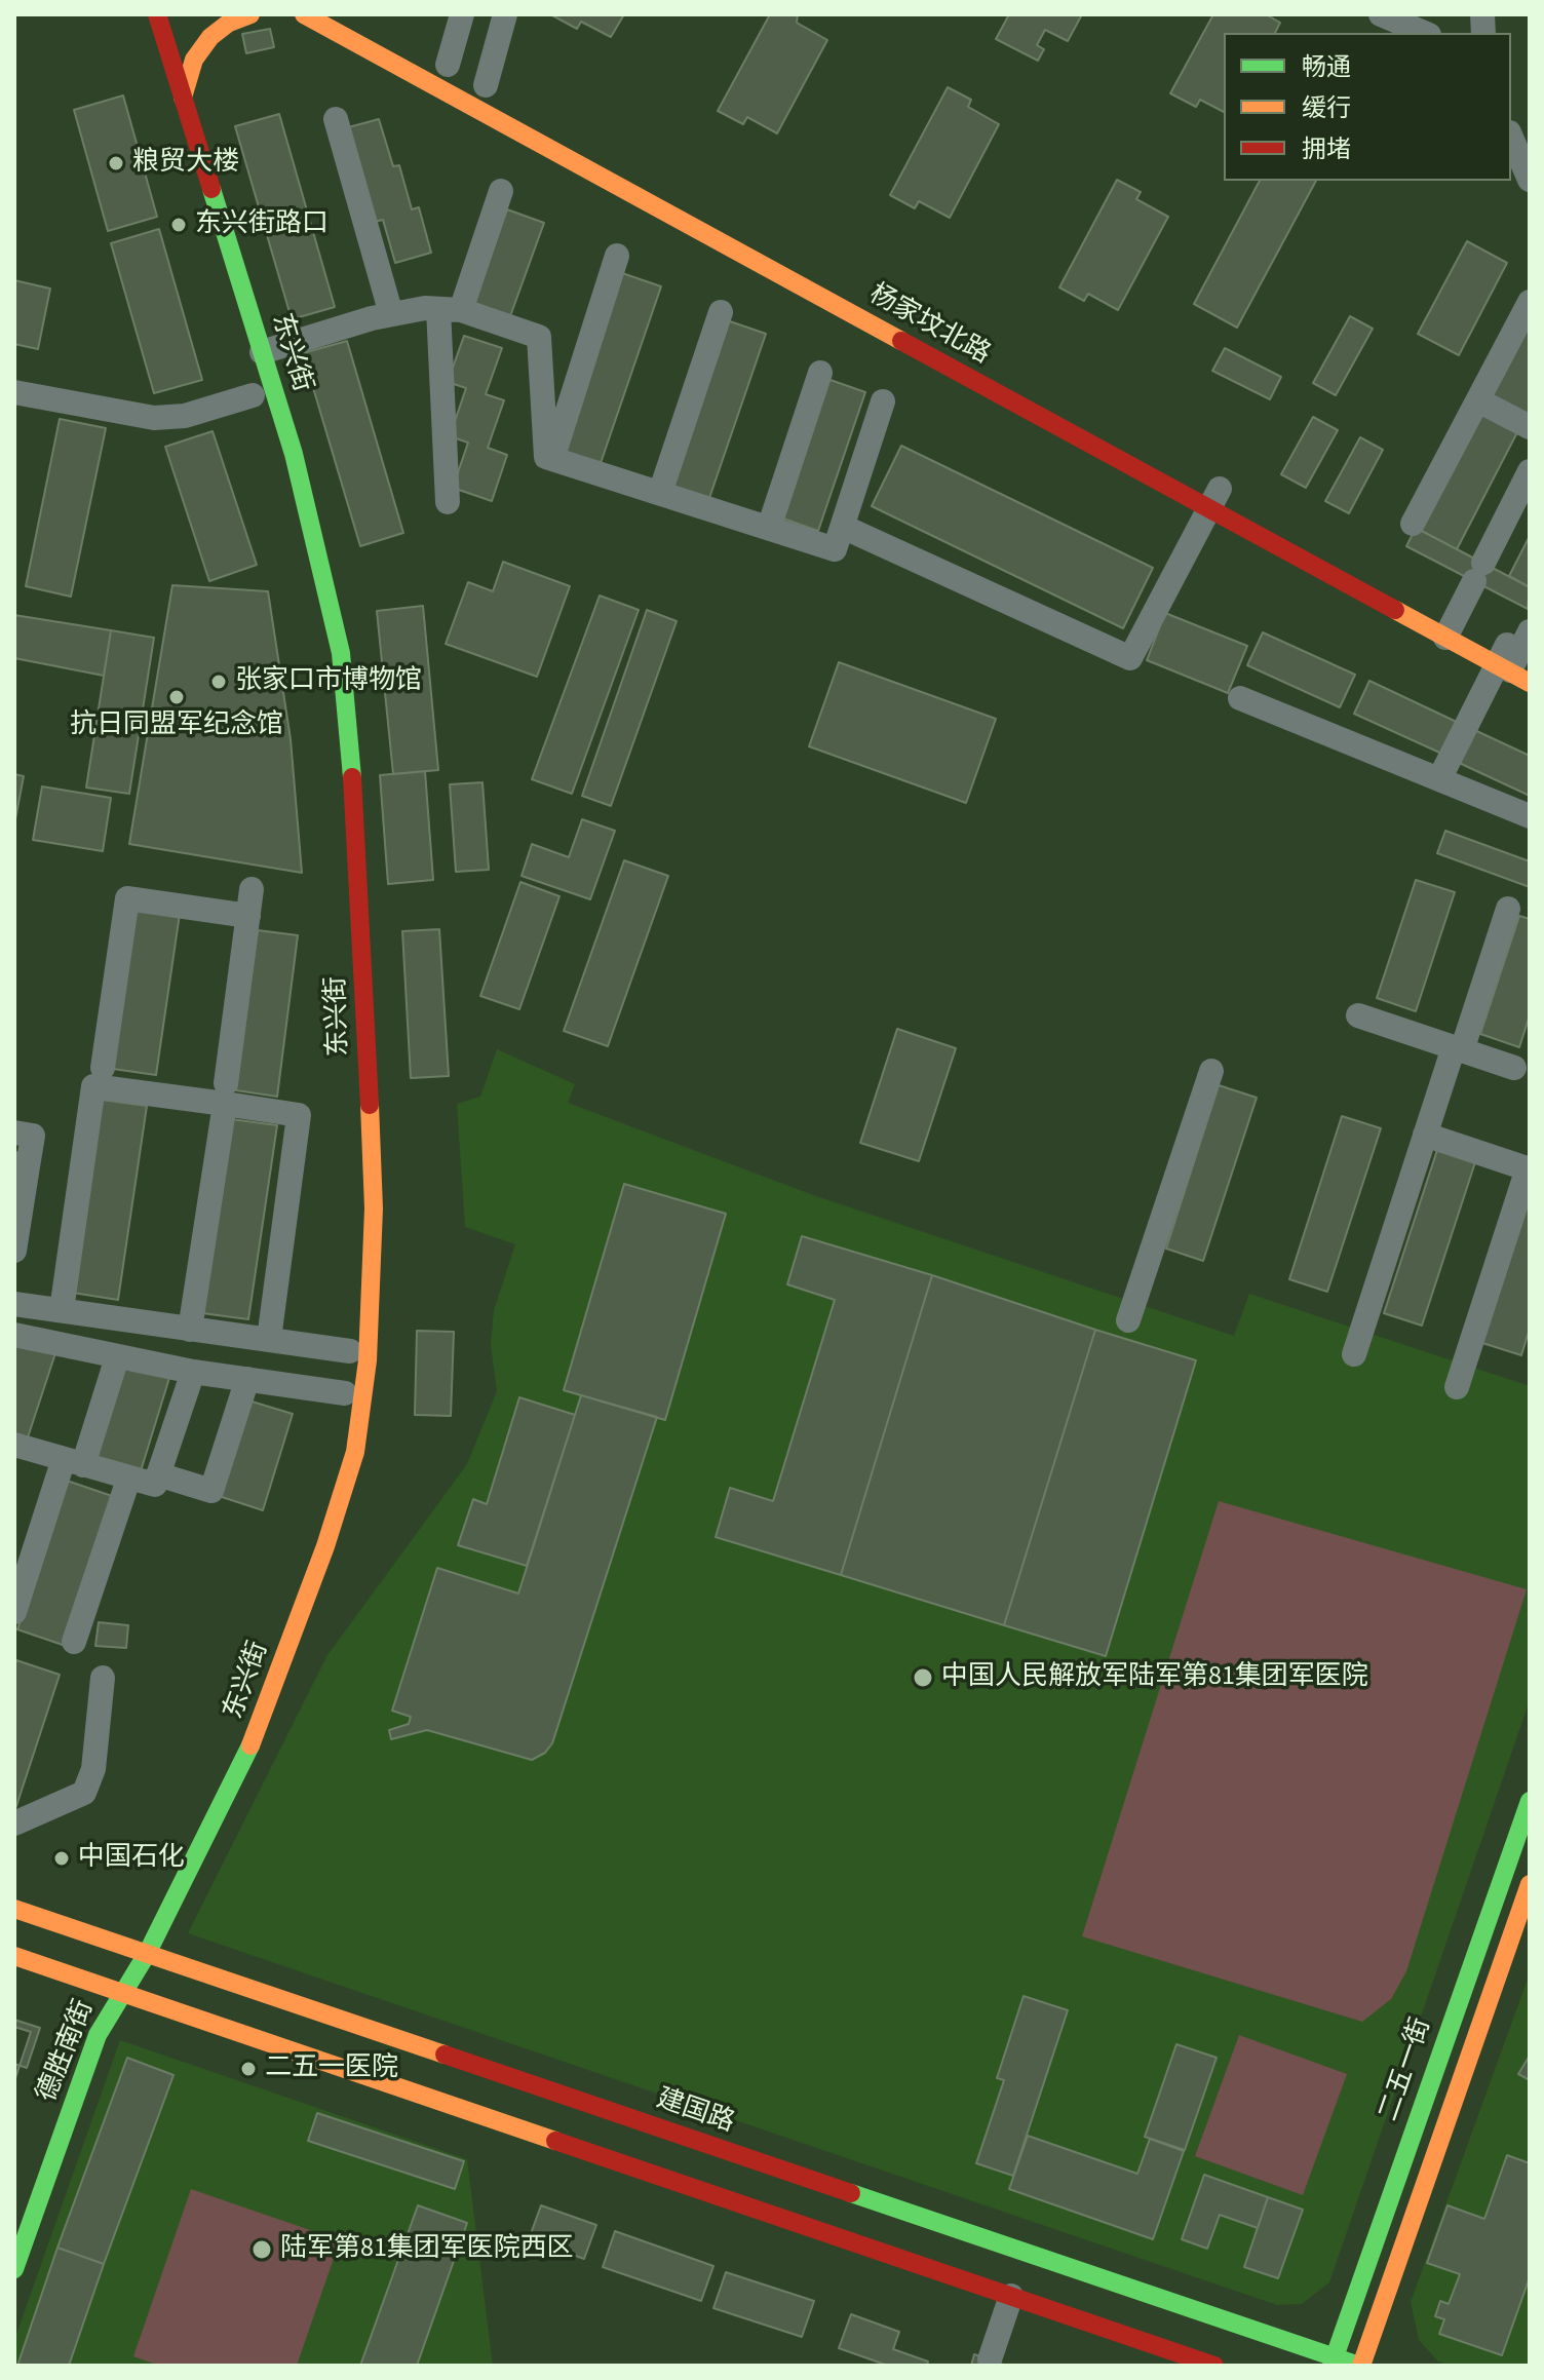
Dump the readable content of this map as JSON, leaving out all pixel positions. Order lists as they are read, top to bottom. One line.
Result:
{"streets":{"main road":["杨家坟北路","东兴街","德胜南街","二五一街","建国路"]},"crossings":[["东兴街","德胜南街"],["东兴街","建国路"],["德胜南街","建国路"],["二五一街","建国路"]],"places":["粮贸大楼","东兴街路口","张家口市博物馆","抗日同盟军纪念馆","中国人民解放军陆军第81集团军医院","中国石化","二五一医院","陆军第81集团军医院西区"],"legend":["畅通","缓行","拥堵"]}
